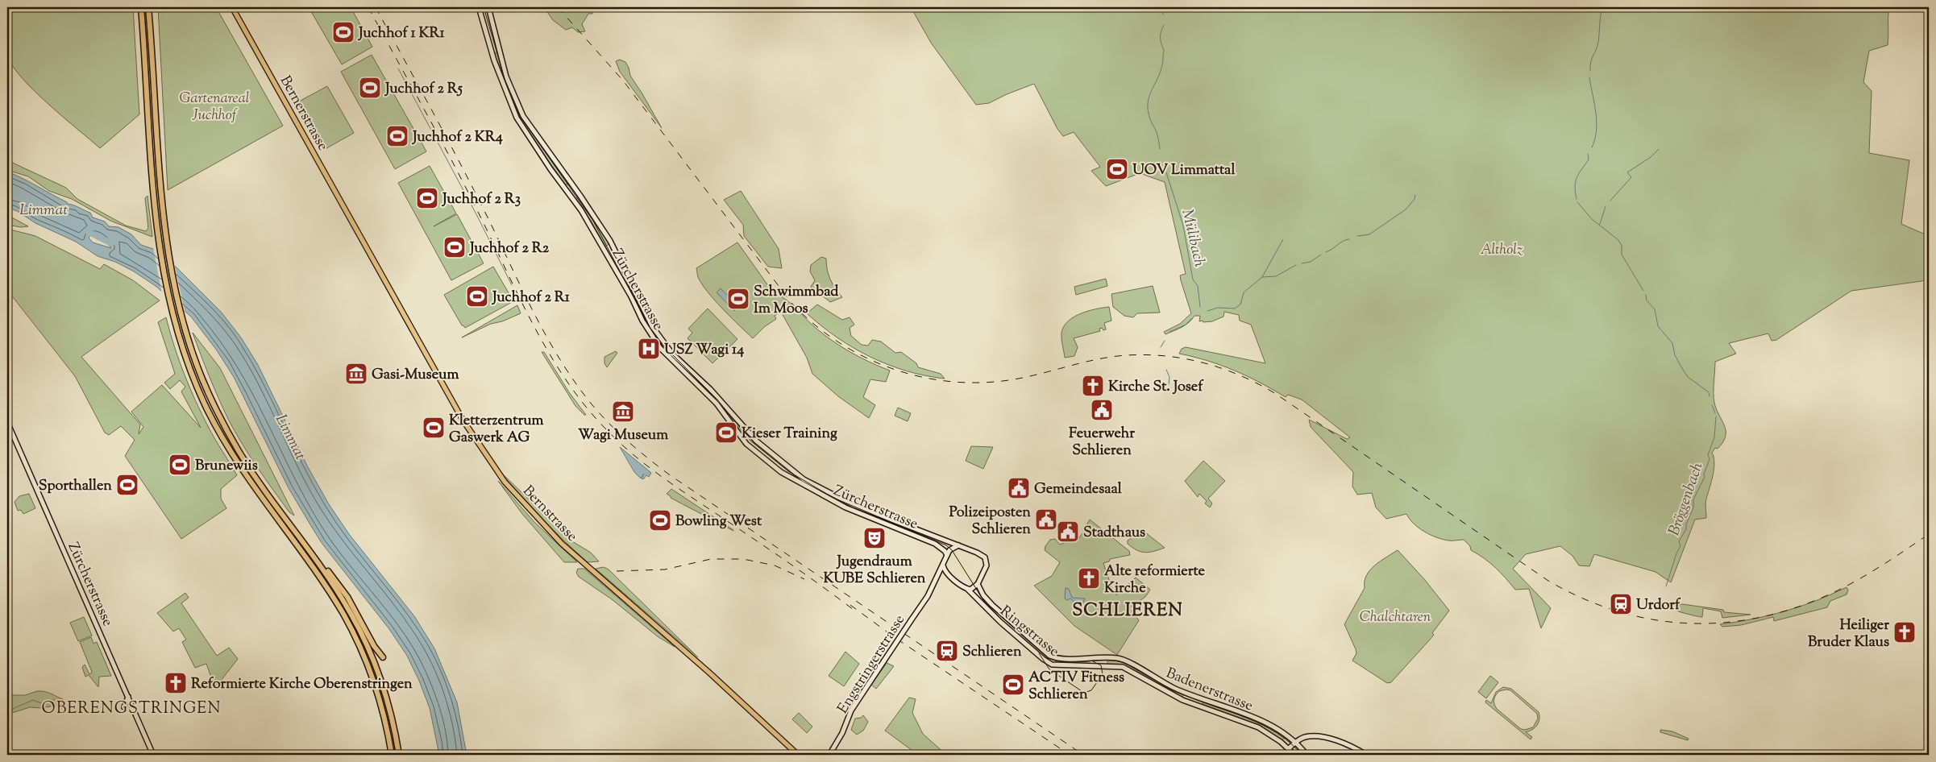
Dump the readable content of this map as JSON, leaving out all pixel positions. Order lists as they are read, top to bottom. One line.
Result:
{"streets":{"main road":["Bernerstrasse","Zürcherstrasse","Bernstrasse","Ringstrasse","Engstringerstrasse","Badenerstrasse"]},"crossings":[["Bernerstrasse","Bernstrasse"],["Zürcherstrasse","Ringstrasse"],["Zürcherstrasse","Engstringerstrasse"],["Ringstrasse","Engstringerstrasse"],["Ringstrasse","Badenerstrasse"]],"districts":["SCHLIEREN","OBERENGSTRINGEN"],"water":["Limmat","Mülibach","Bröggenbach"],"parks":["Gartenareal Juchhof","Altholz","Chalchtaren"],"places":{"sports":["Juchhof 1 KR1","Juchhof 2 R5","Juchhof 2 KR4","UOV Limmattal","Juchhof 2 R3","Juchhof 2 R2","Juchhof 2 R1","Schwimmbad Im Moos","Kletterzentrum Gaswerk AG","Kieser Training","Brunewiis","Sporthallen","Bowling West","ACTIV Fitness Schlieren"],"hospital":["USZ Wagi 14"],"museum":["Gasi-Museum","Wagi Museum"],"church":["Kirche St. Josef","Alte reformierte Kirche","Heiliger Bruder Klaus","Reformierte Kirche Oberenstringen"],"public building":["Feuerwehr Schlieren","Gemeindesaal","Polizeiposten Schlieren","Stadthaus"],"theatre":["Jugendraum KUBE Schlieren"],"station":["Urdorf","Schlieren"]}}
